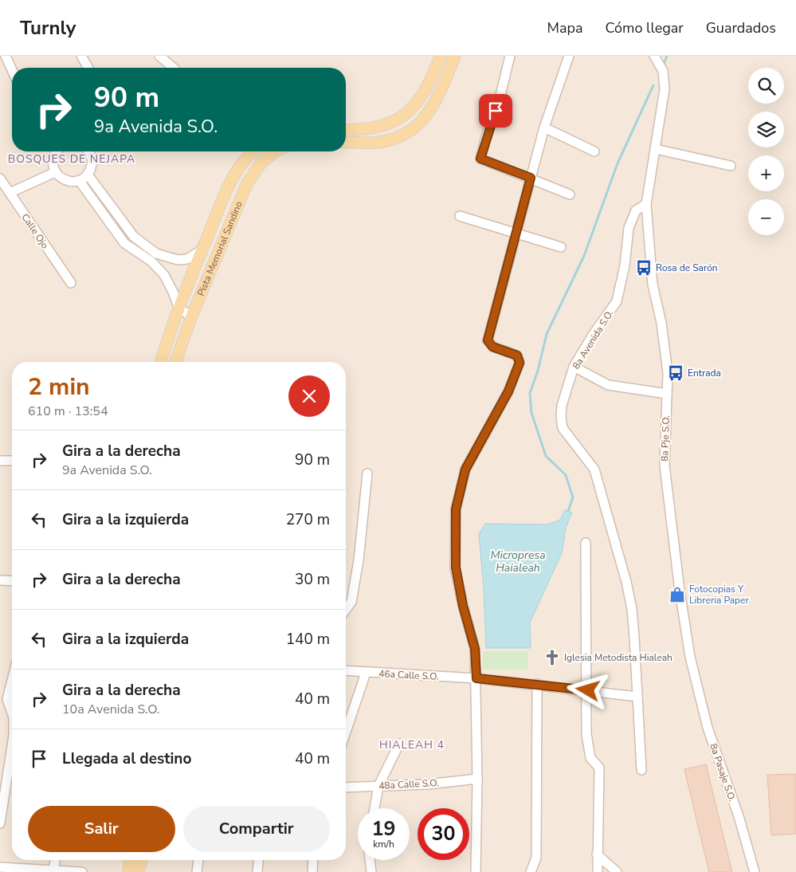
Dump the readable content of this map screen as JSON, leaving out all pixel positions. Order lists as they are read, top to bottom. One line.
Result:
{"streets":{"main road":["Pista Memorial Sandino"],"street":["Calle Ojo","8a Avenida S.O.","8a Pje S.O.","46a Calle S.O.","8a Pasaje S.O.","48a Calle S.O."]},"crossings":[["8a Avenida S.O.","8a Pje S.O."],["8a Avenida S.O.","46a Calle S.O."],["8a Pje S.O.","8a Pasaje S.O."]],"districts":["BOSQUES DE NEJAPA","HIALEAH 4"],"water":["Micropresa Haialeah"],"places":{"bus stop":["Rosa de Sarón","Entrada"],"shop":["Fotocopias Y Libreria Paper"],"church":["Iglesia Metodista Hialeah"]},"page":{"header":"Turnly","nav":["Mapa","Cómo llegar","Guardados"],"map_buttons":["+","−"],"turn":["90 m","9a Avenida S.O."],"heading":["2 min","610 m · 13:54"],"list":[{"name":"Gira a la derecha","note":"9a Avenida S.O.","value":"90 m"},{"name":"Gira a la izquierda","value":"270 m"},{"name":"Gira a la derecha","value":"30 m"},{"name":"Gira a la izquierda","value":"140 m"},{"name":"Gira a la derecha","note":"10a Avenida S.O.","value":"40 m"},{"name":"Llegada al destino","value":"40 m"}],"buttons":["Salir","Compartir"],"speed":"19 km/h","limit":"30"}}
